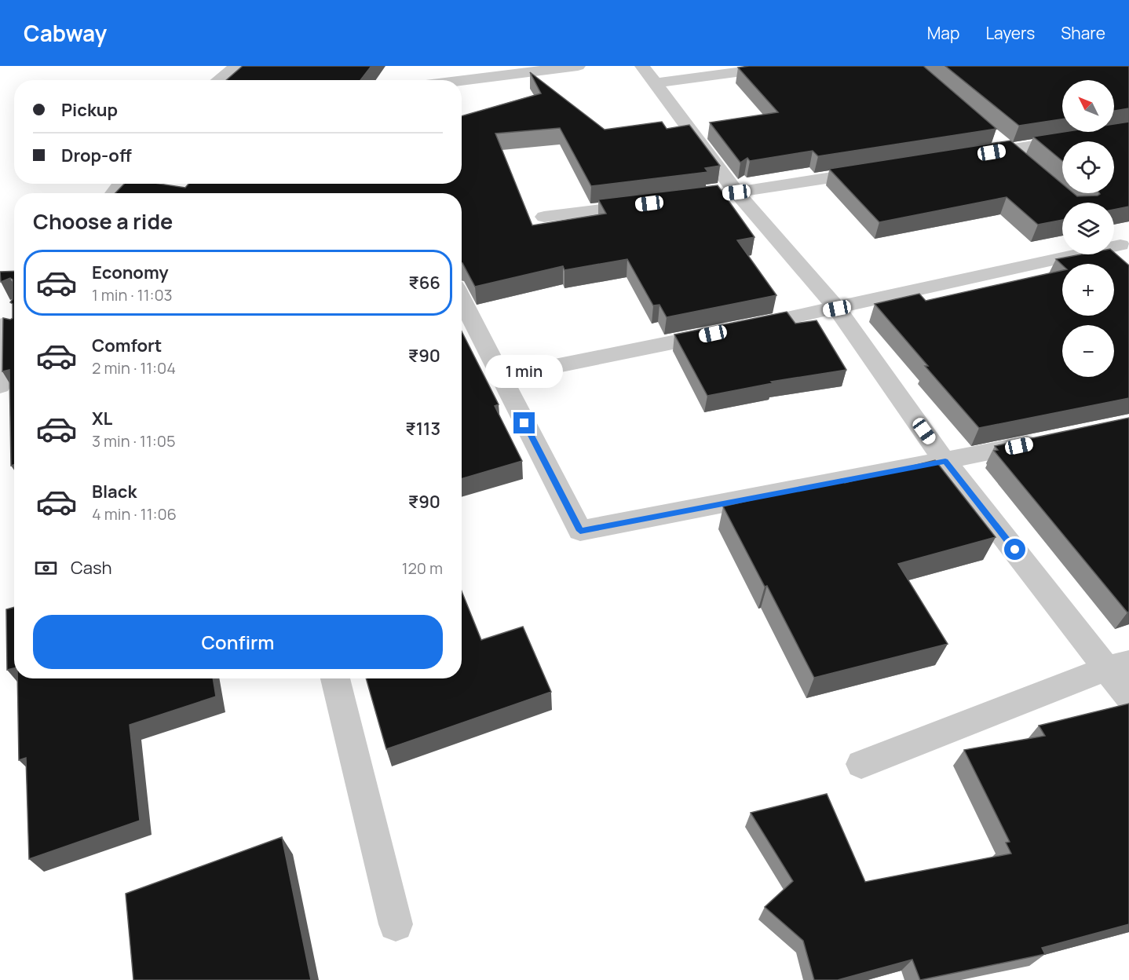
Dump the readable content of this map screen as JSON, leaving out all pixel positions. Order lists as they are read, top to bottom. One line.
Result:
{"north":"top left","page":{"header":"Cabway","nav":["Map","Layers","Share"],"map_buttons":["+","−"],"banner":["Pickup","Drop-off"],"heading":"Choose a ride","list":[{"name":"Economy","note":"1 min · 11:03","value":"₹66"},{"name":"Comfort","note":"2 min · 11:04","value":"₹90"},{"name":"XL","note":"3 min · 11:05","value":"₹113"},{"name":"Black","note":"4 min · 11:06","value":"₹90"}],"bubble":"1 min","pay":["Cash","120 m"],"buttons":"Confirm"}}
